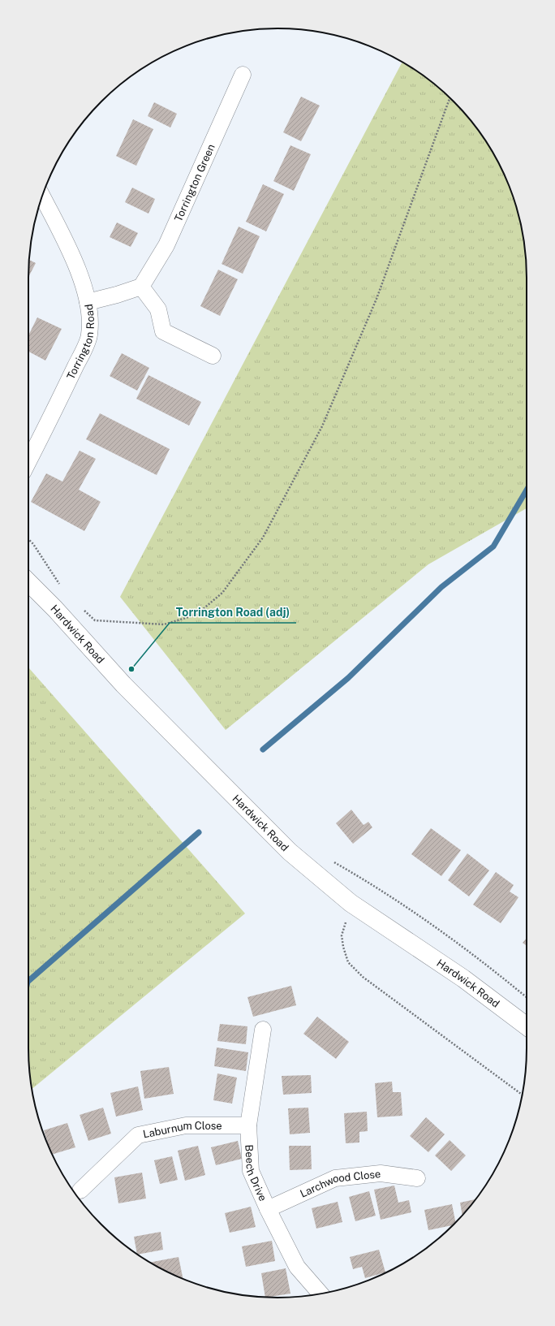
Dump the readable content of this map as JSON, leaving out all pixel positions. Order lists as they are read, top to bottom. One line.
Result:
{"streets":{"street":["Torrington Green","Torrington Road","Hardwick Road","Laburnum Close","Beech Drive","Larchwood Close"]},"crossings":[["Laburnum Close","Beech Drive"],["Beech Drive","Larchwood Close"]],"places":["Torrington Road (adj)"]}
